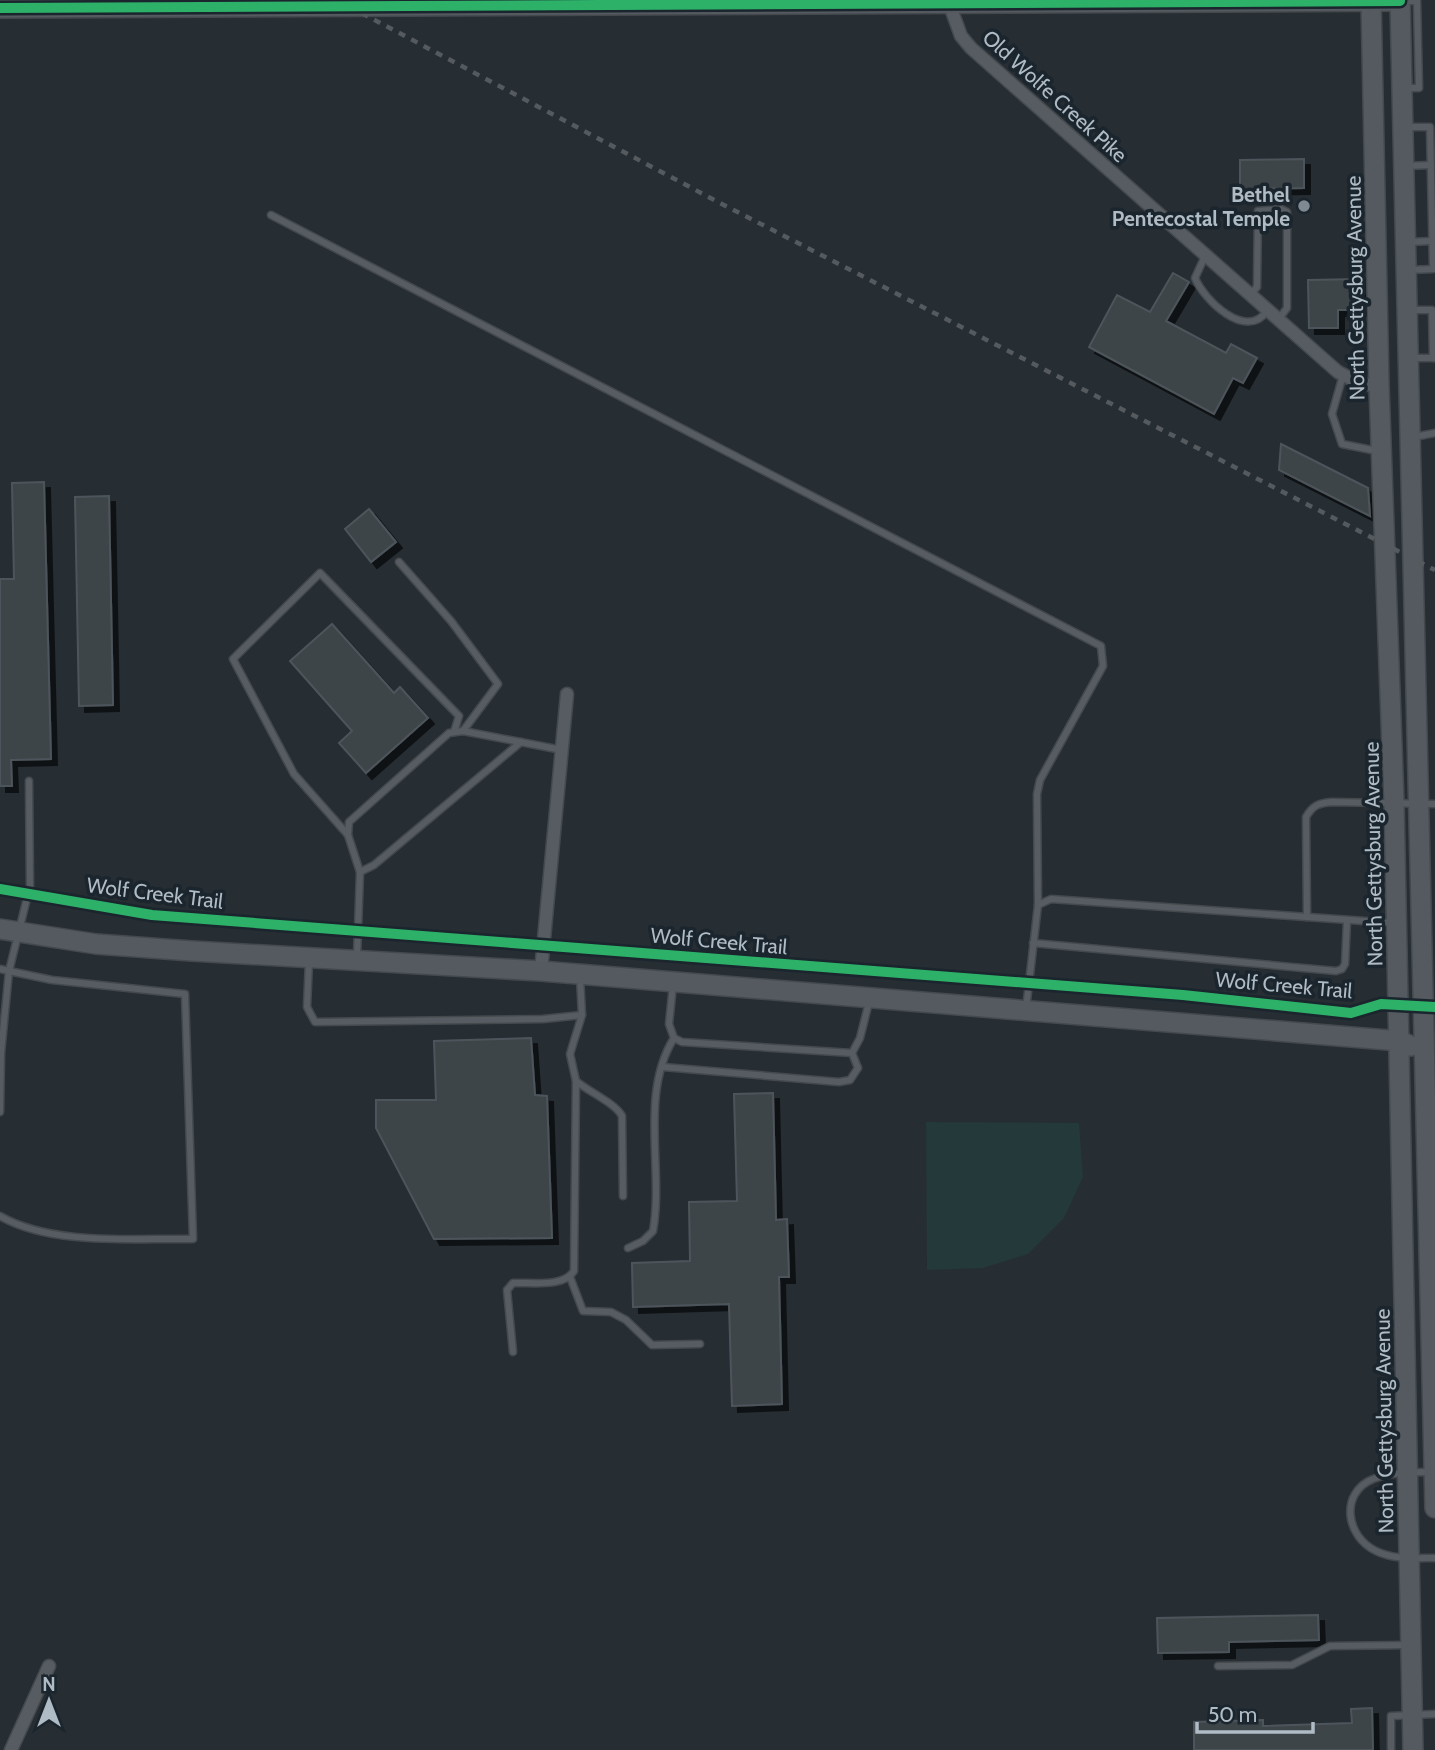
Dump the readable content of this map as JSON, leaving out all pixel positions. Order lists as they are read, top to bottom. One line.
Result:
{"streets":{"main road":["North Gettysburg Avenue"],"street":["Old Wolfe Creek Pike"],"cycle path":["Wolf Creek Trail"]},"crossings":[["Old Wolfe Creek Pike","North Gettysburg Avenue"]],"places":["Bethel Pentecostal Temple"],"scale_bar":"50 m","north":"top"}
